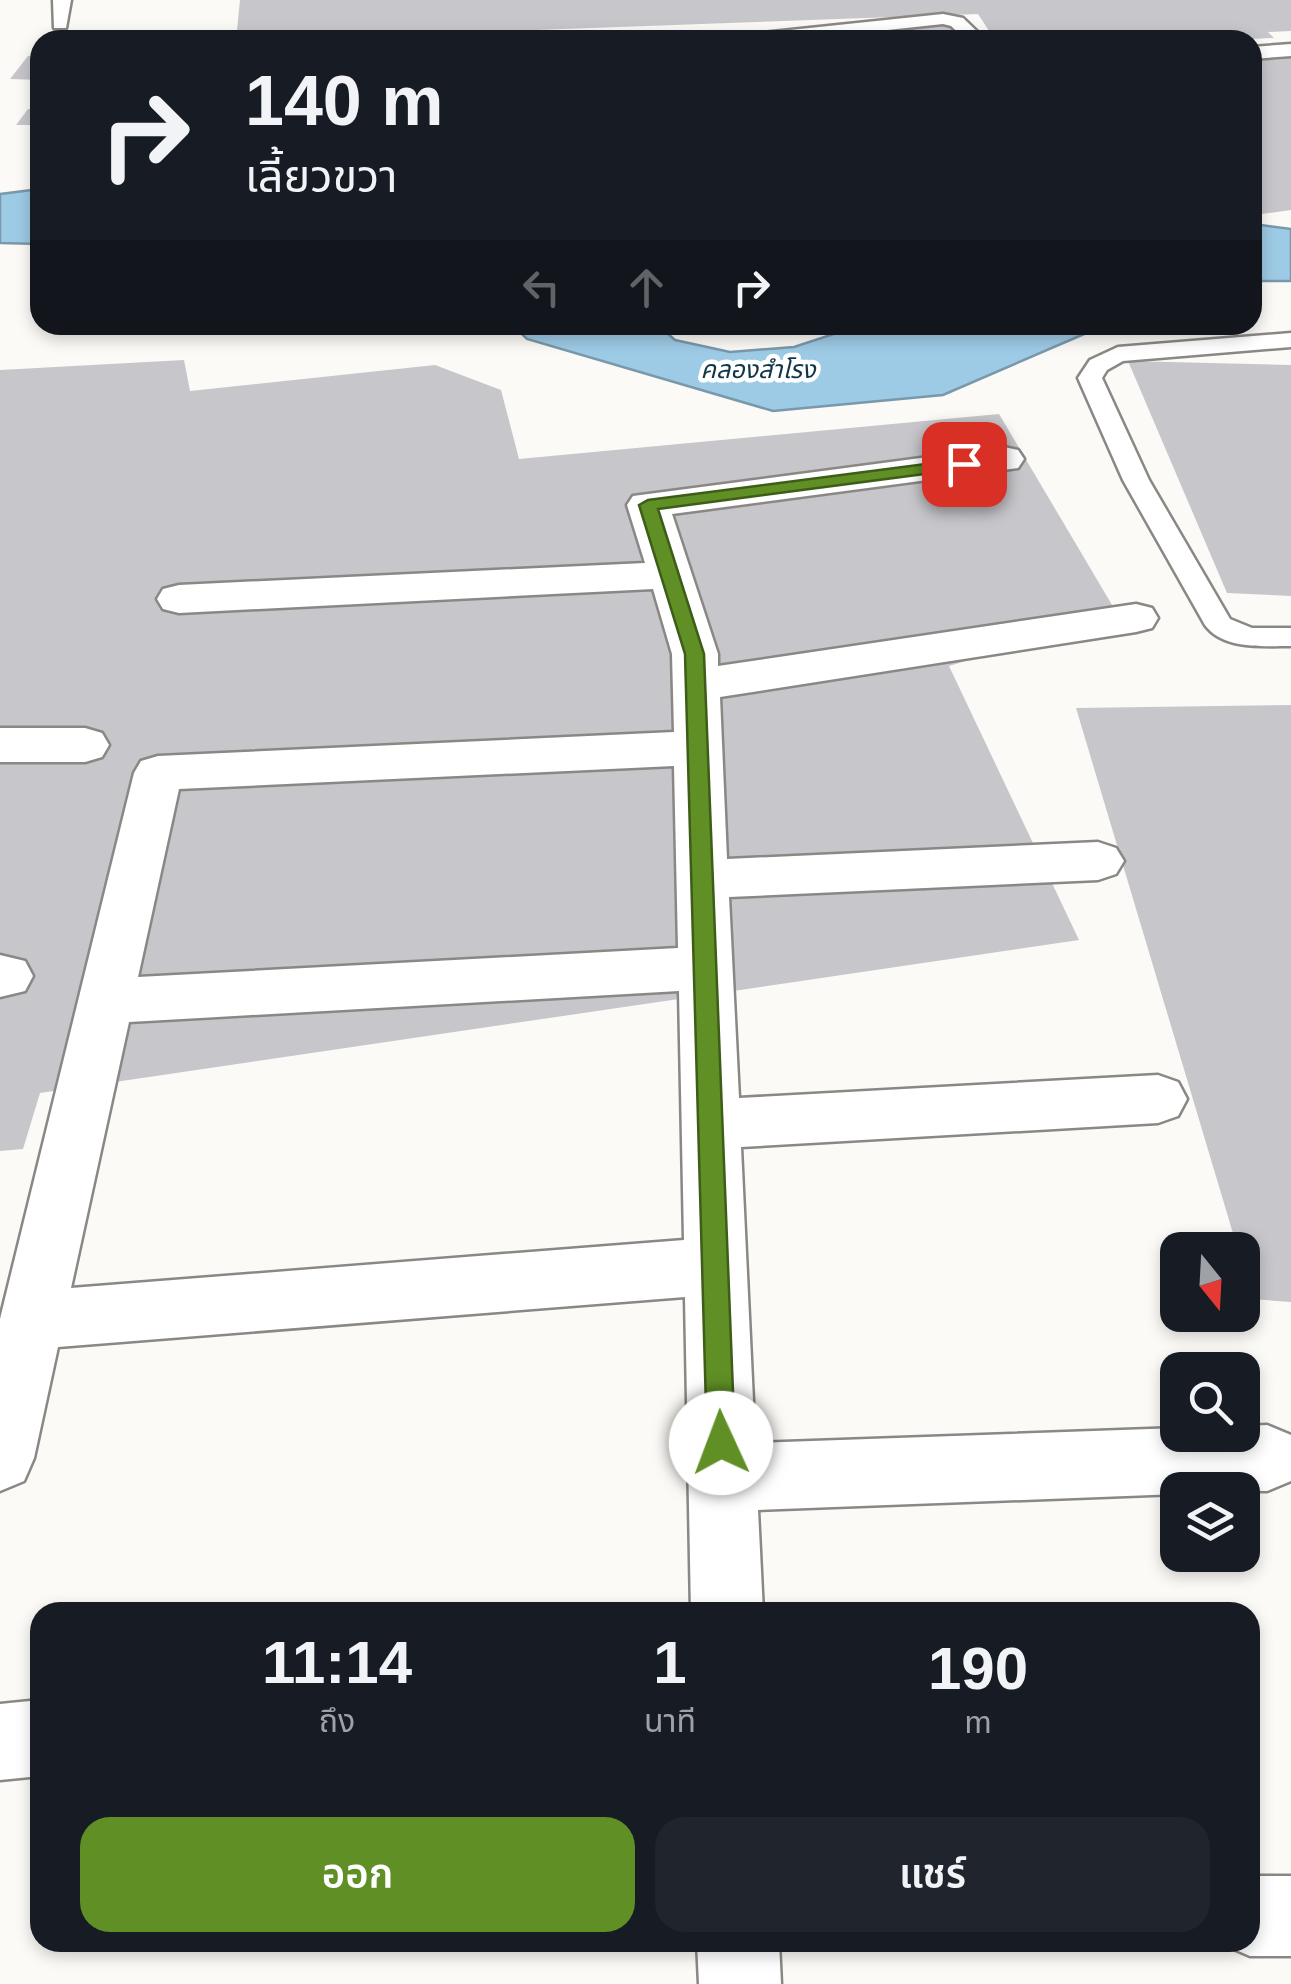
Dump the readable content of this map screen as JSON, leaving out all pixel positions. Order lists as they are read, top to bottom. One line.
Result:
{"water":["คลองสำโรง"],"north":"bottom","page":{"turn":["140 m","เลี้ยวขวา"],"eta":["11:14","ถึง","1","นาที","190","m"],"buttons":["ออก","แชร์"]}}
